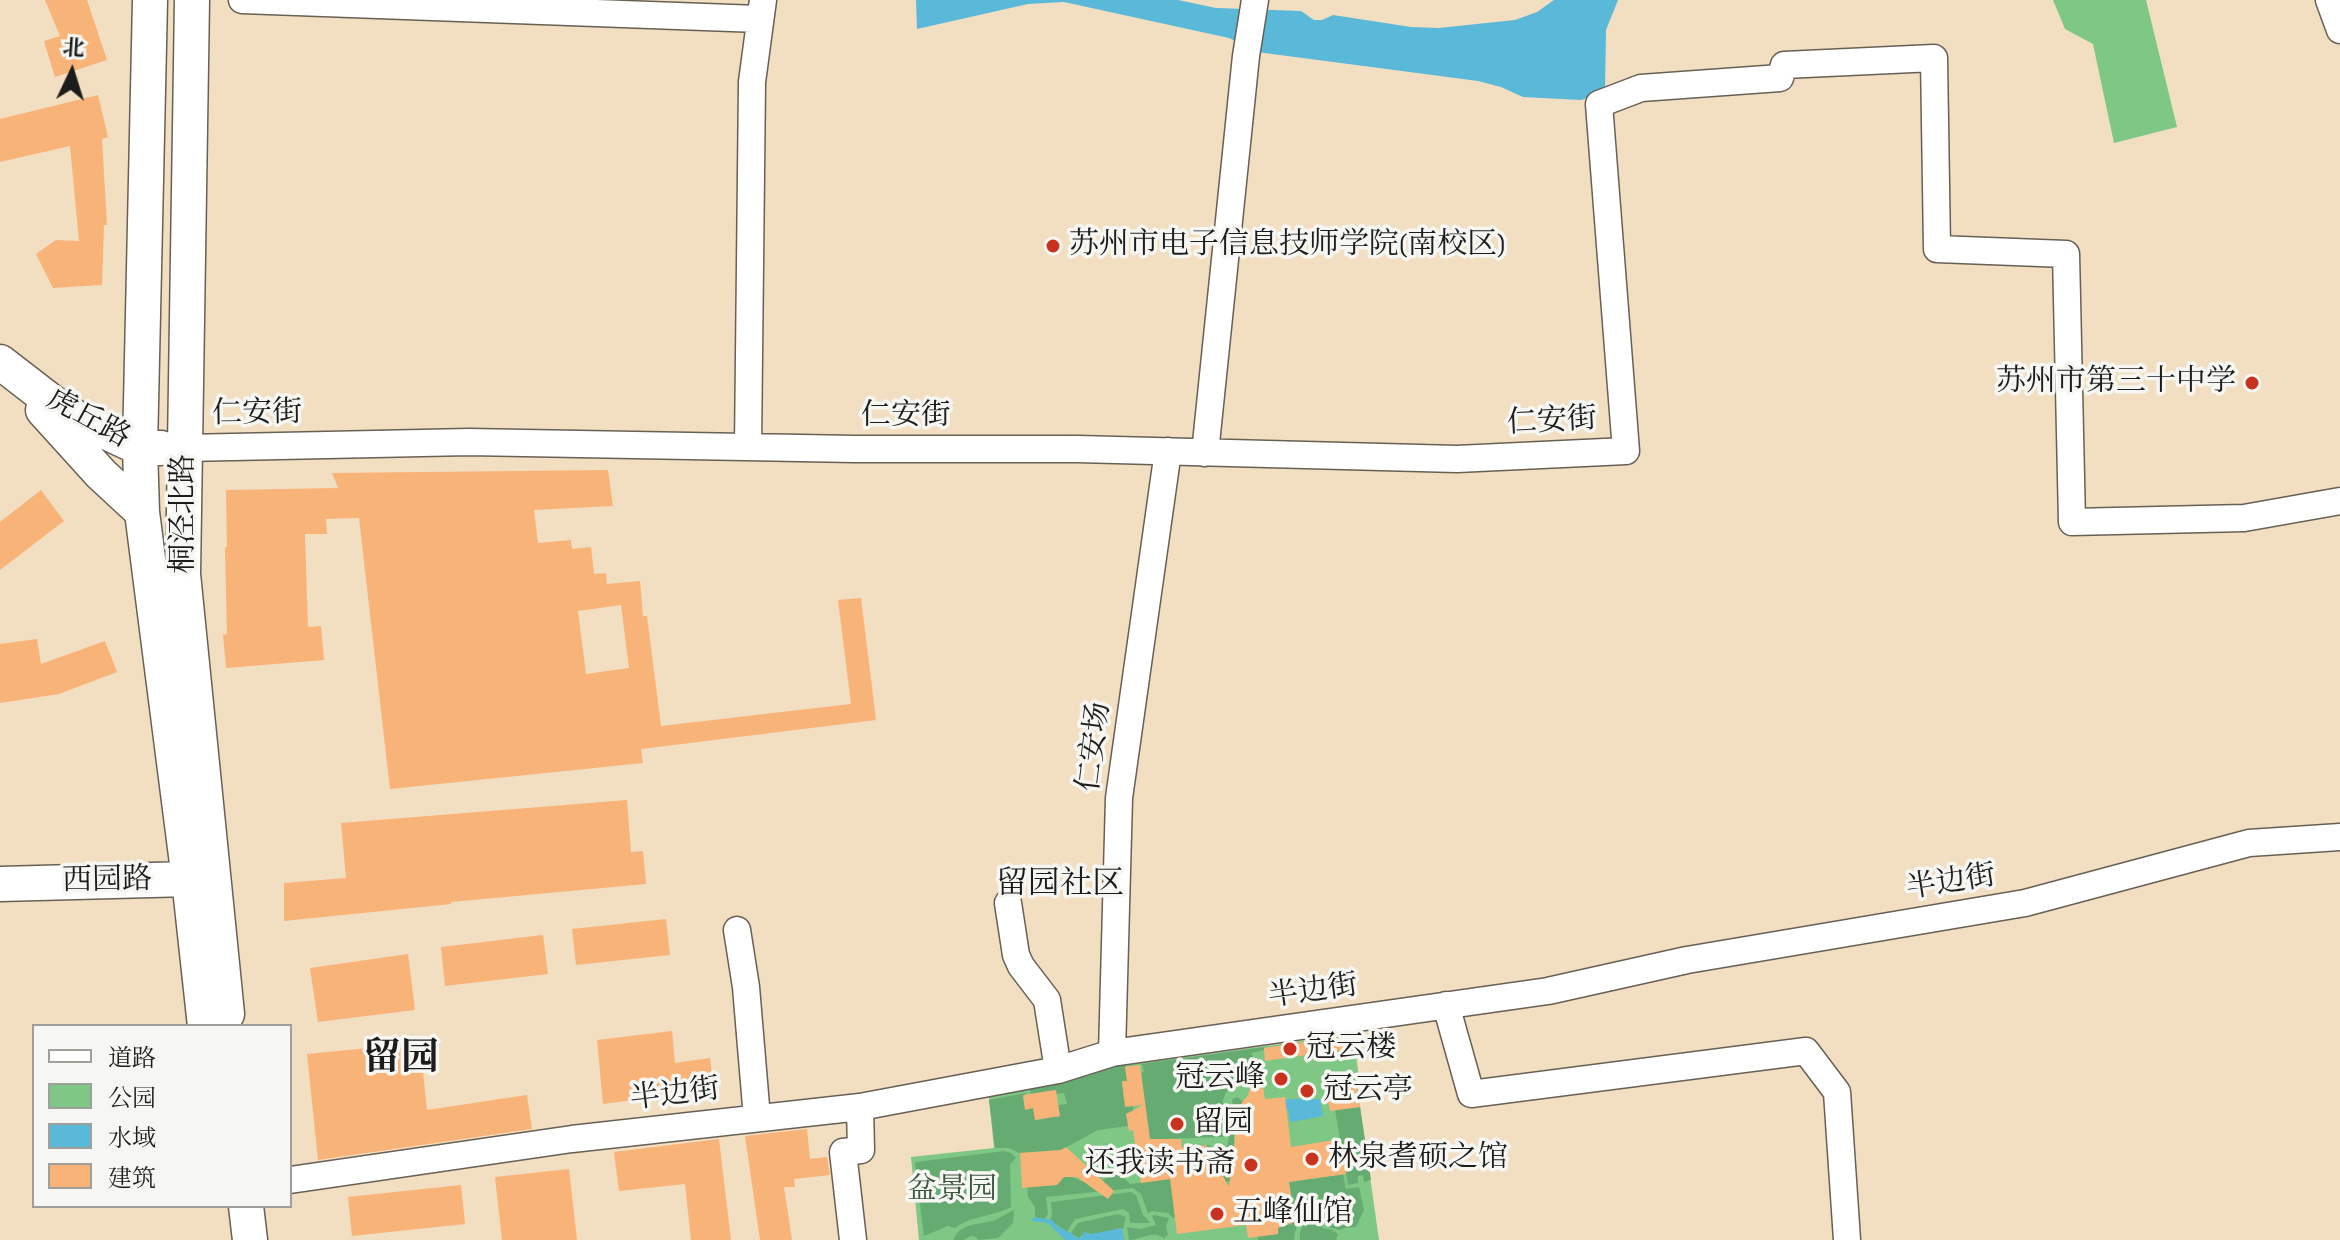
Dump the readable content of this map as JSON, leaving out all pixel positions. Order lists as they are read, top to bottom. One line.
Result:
{"streets":{"main road":["虎丘路","桐泾北路","西园路"],"street":["仁安街","仁安场","半边街"]},"crossings":[["仁安街","虎丘路"],["仁安街","桐泾北路"],["仁安街","仁安场"],["虎丘路","桐泾北路"],["桐泾北路","西园路"],["仁安场","半边街"]],"districts":["留园社区","留园"],"parks":["盆景园"],"places":["苏州市电子信息技师学院(南校区)","苏州市第三十中学","冠云楼","冠云峰","冠云亭","留园","林泉耆硕之馆","还我读书斋","五峰仙馆"],"legend":["道路","公园","水域","建筑"],"north":"top"}
